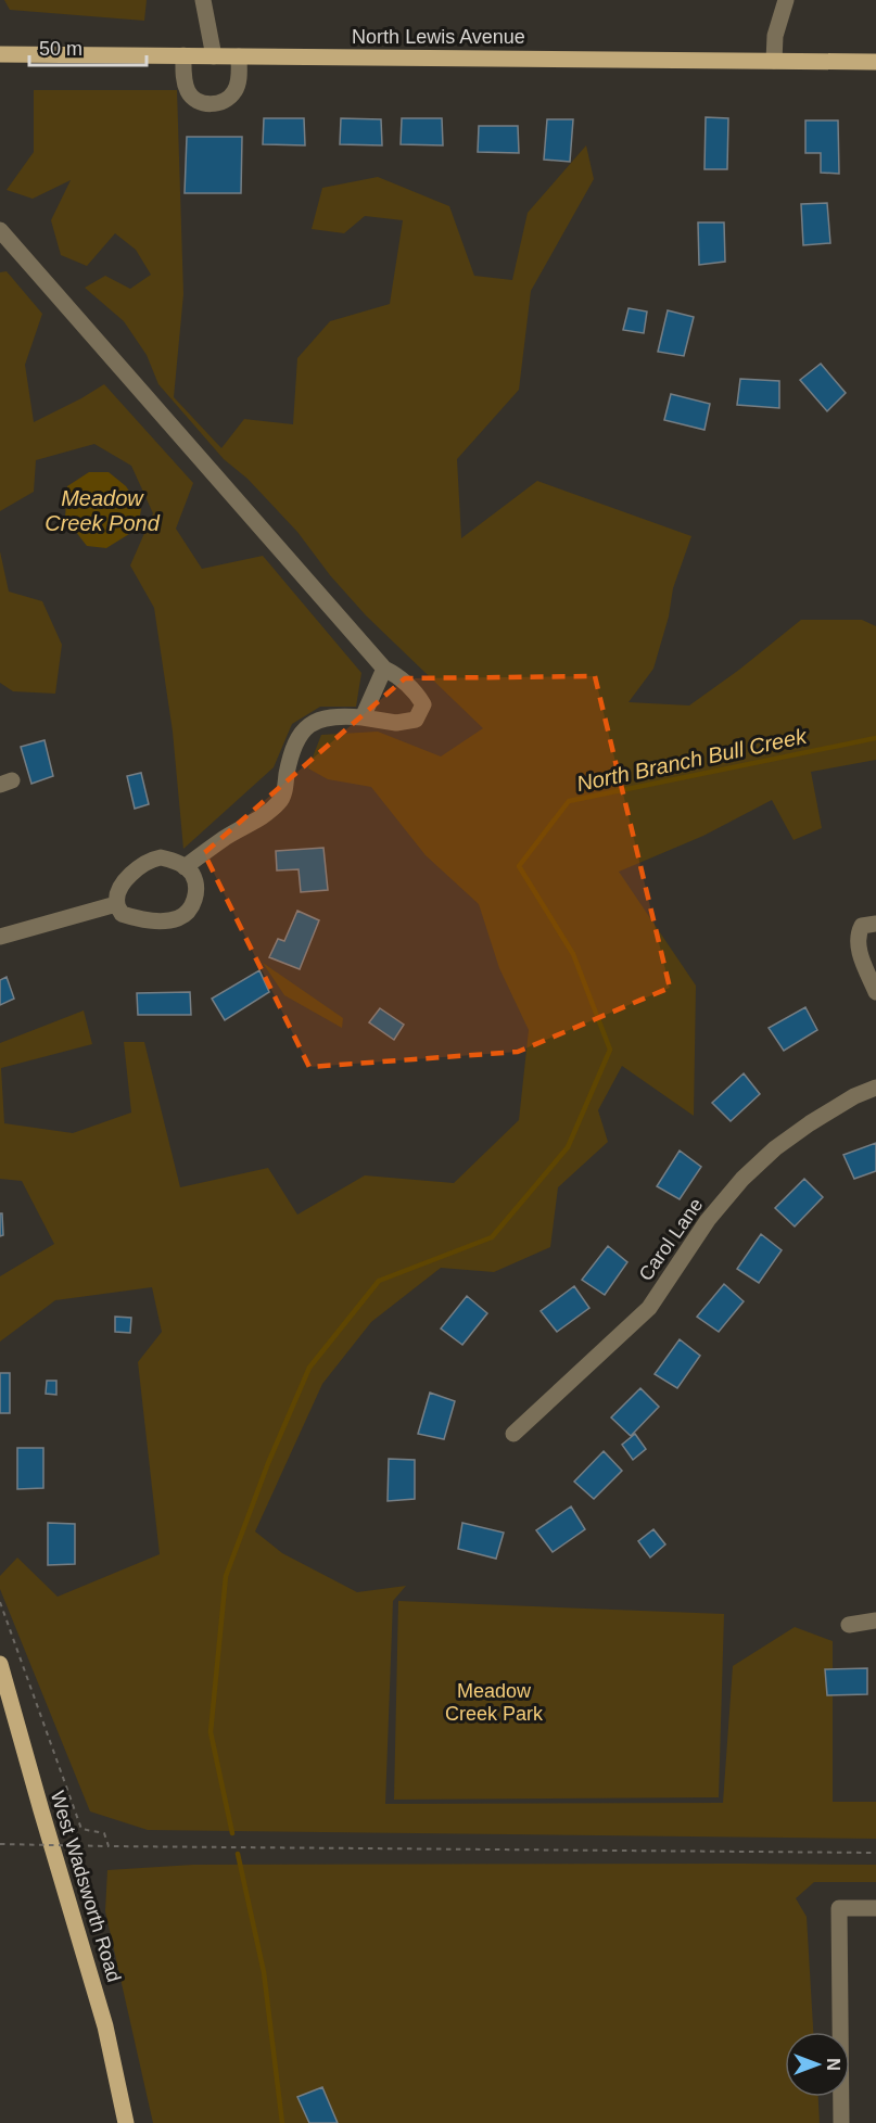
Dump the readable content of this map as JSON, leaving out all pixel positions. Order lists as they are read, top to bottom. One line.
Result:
{"streets":{"main road":["North Lewis Avenue","West Wadsworth Road"],"street":["Carol Lane"]},"water":["Meadow Creek Pond","North Branch Bull Creek"],"parks":["Meadow Creek Park"],"scale_bar":"50 m","north":"right"}
